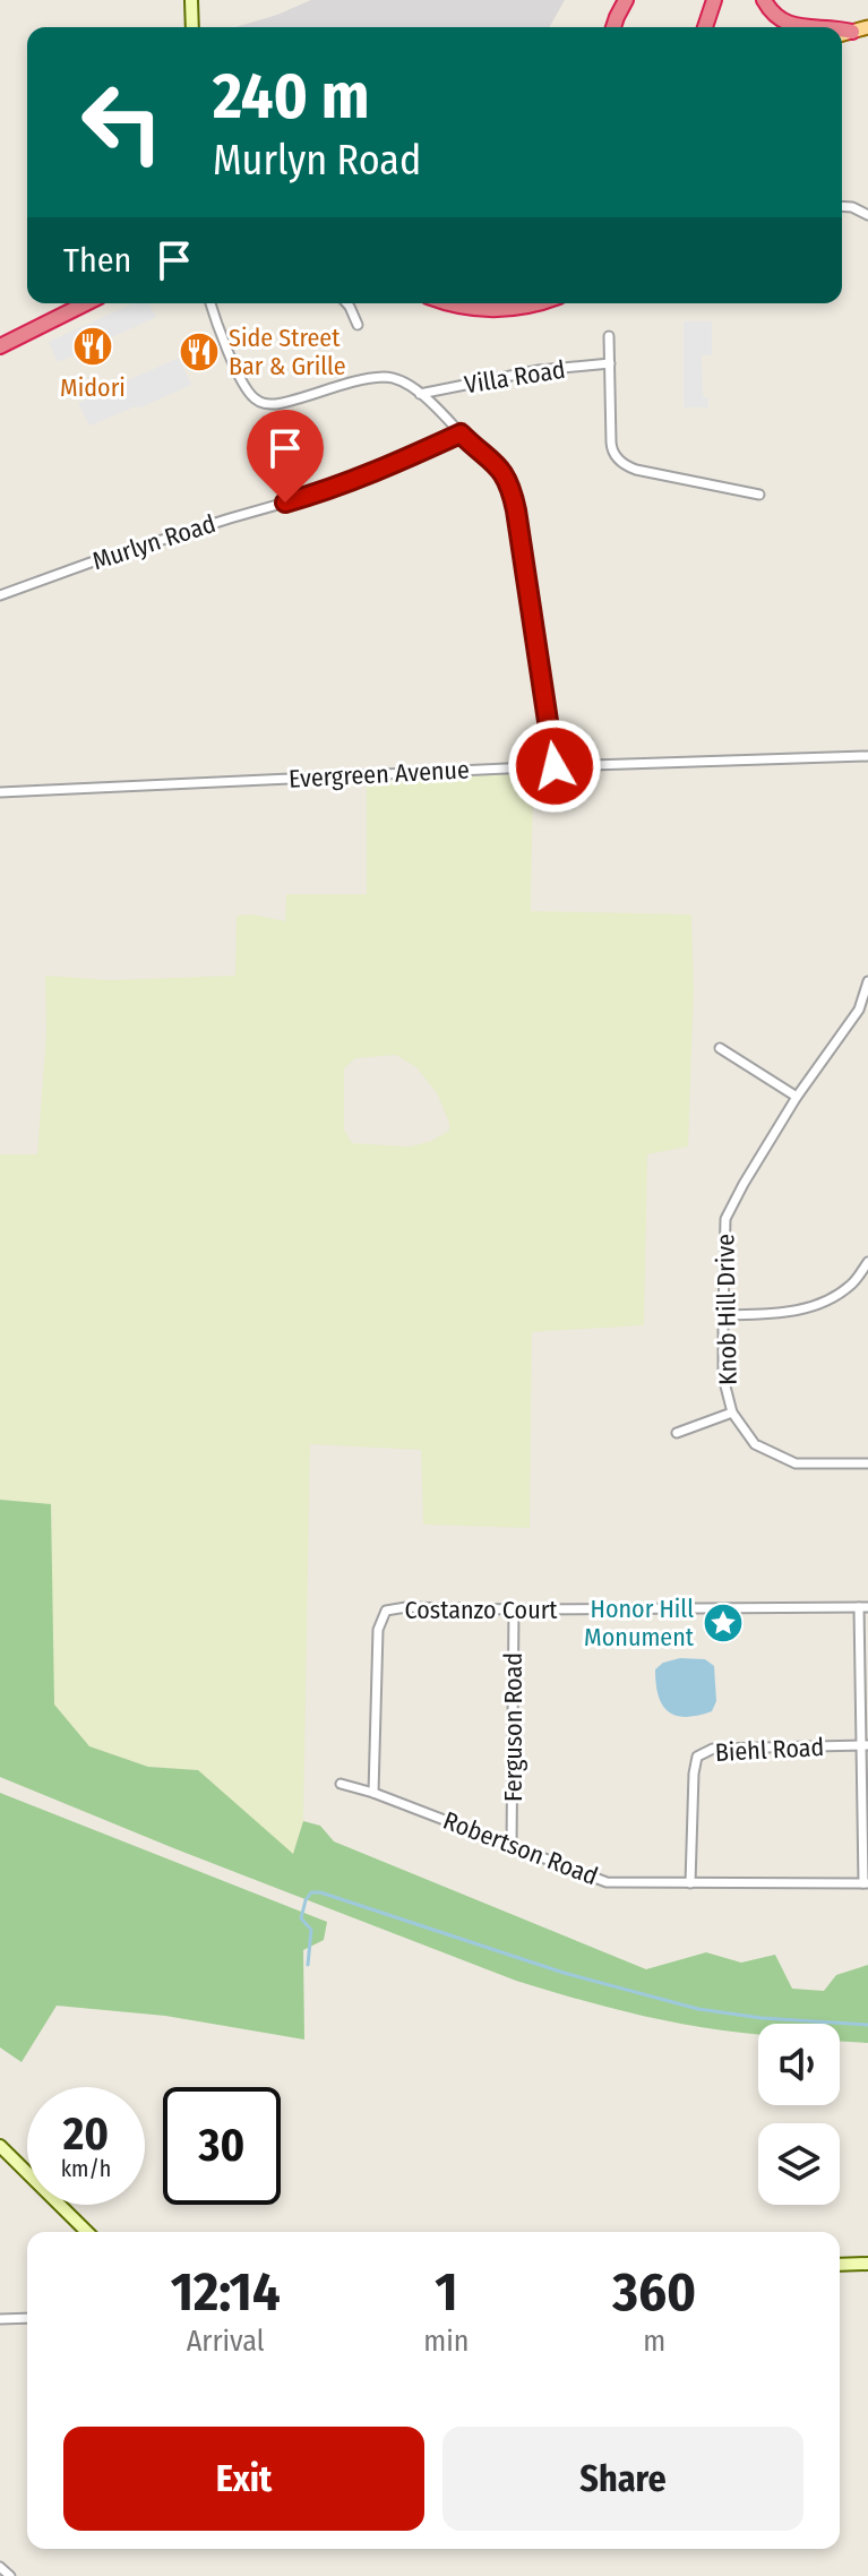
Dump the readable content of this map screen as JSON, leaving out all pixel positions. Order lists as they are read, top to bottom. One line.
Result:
{"streets":{"street":["Villa Road","Murlyn Road","Evergreen Avenue","Knob Hill Drive","Costanzo Court","Ferguson Road","Biehl Road","Robertson Road"]},"crossings":[["Costanzo Court","Ferguson Road"],["Costanzo Court","Robertson Road"],["Ferguson Road","Robertson Road"],["Biehl Road","Robertson Road"]],"places":{"restaurant":["Midori","Side Street Bar & Grille"],"place":["Honor Hill Monument"]},"page":{"turn":["240 m","Murlyn Road"],"then":"Then","speed":"20 km/h","limit":"30","eta":["12:14","Arrival","1","min","360","m"],"buttons":["Exit","Share"]}}
